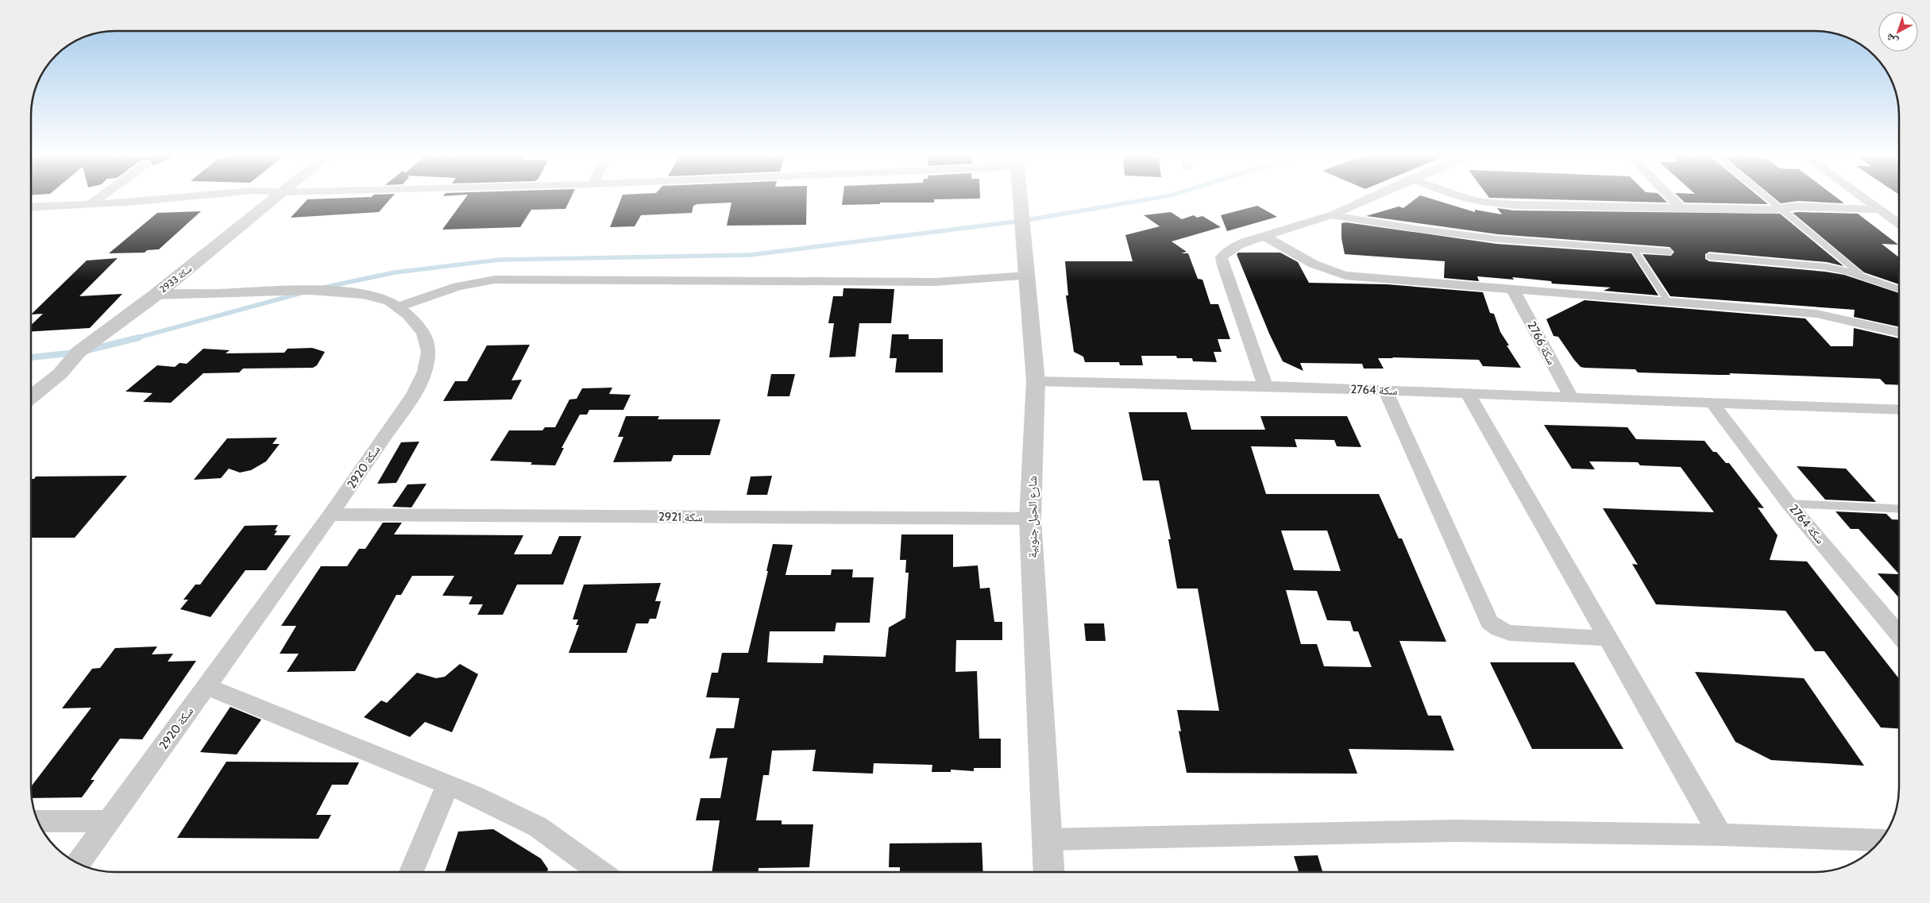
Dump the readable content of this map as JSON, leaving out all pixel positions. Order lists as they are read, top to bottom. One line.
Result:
{"streets":{"street":["سكة 2933","سكة 2766","سكة 2764","سكة 2920","سكة 2921","شارع الحيل جنوبية"]},"crossings":[["سكة 2933","سكة 2920"],["سكة 2766","سكة 2764"],["سكة 2764","شارع الحيل جنوبية"],["سكة 2920","سكة 2921"],["سكة 2921","شارع الحيل جنوبية"]],"north":"bottom left"}
